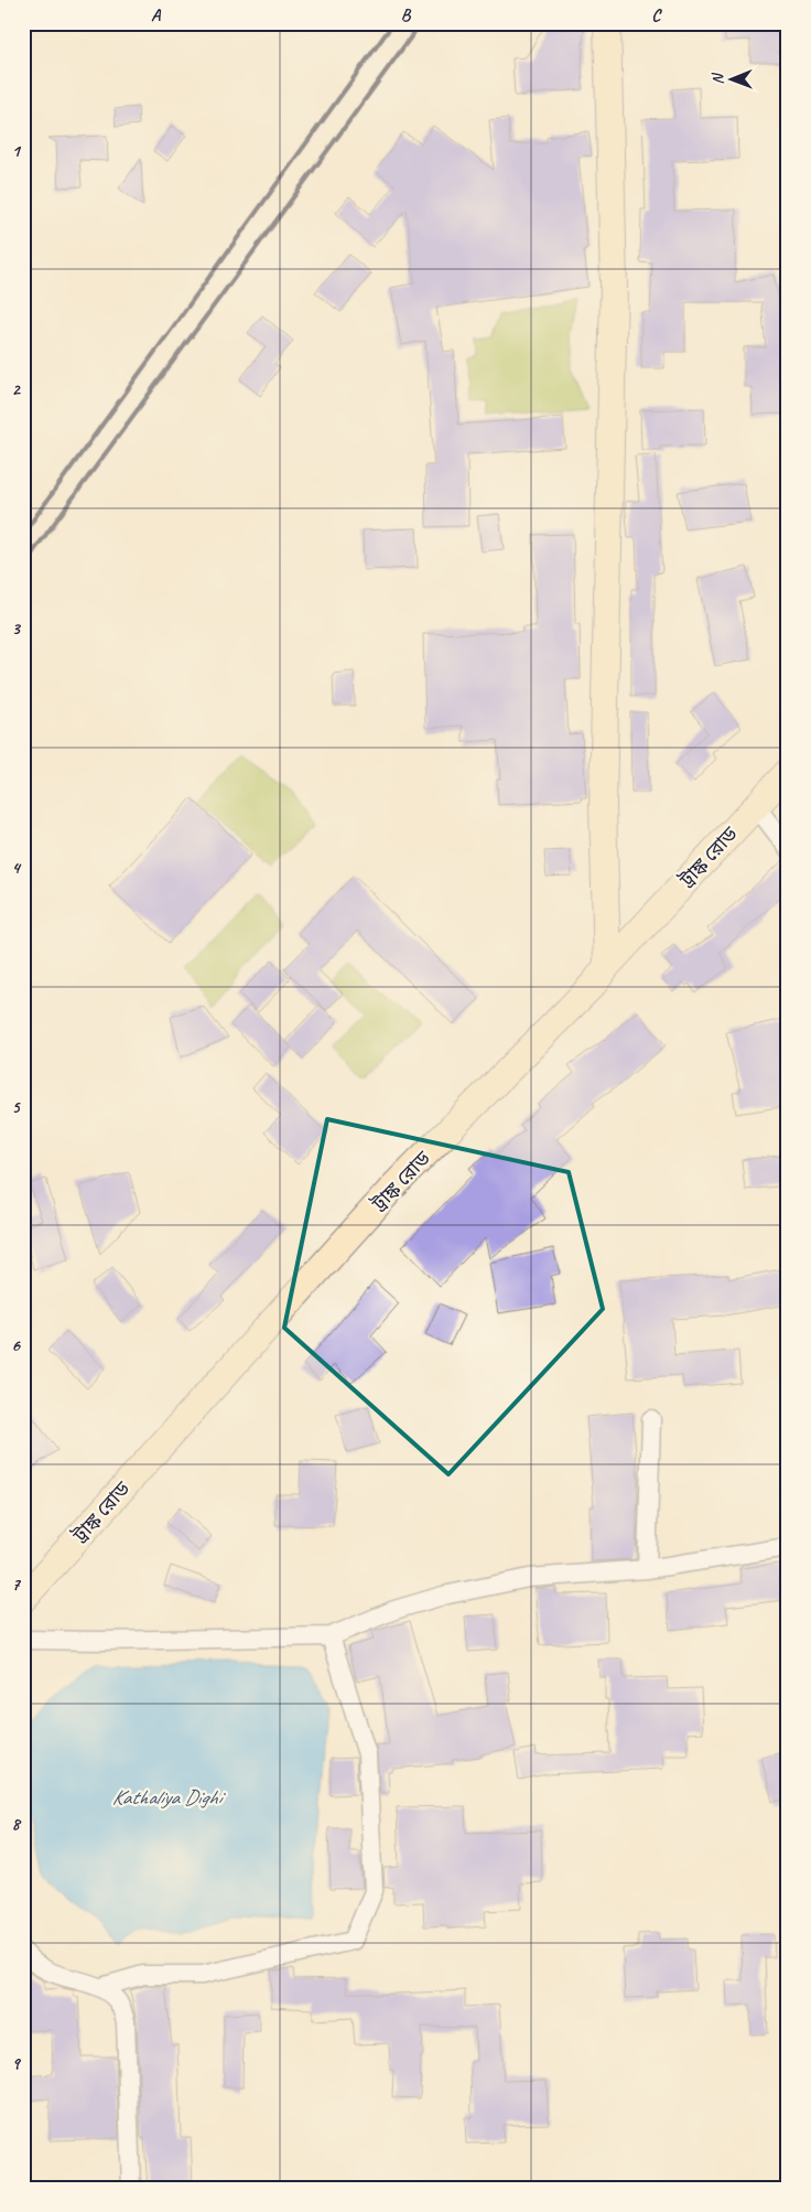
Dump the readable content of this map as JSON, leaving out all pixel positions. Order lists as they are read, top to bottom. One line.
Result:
{"streets":{"main road":["ট্রাঙ্ক রোড"]},"water":["Kathaliya Dighi"],"north":"left","grid":{"columns":["A","B","C"],"rows":["1","2","3","4","5","6","7","8","9"]}}
